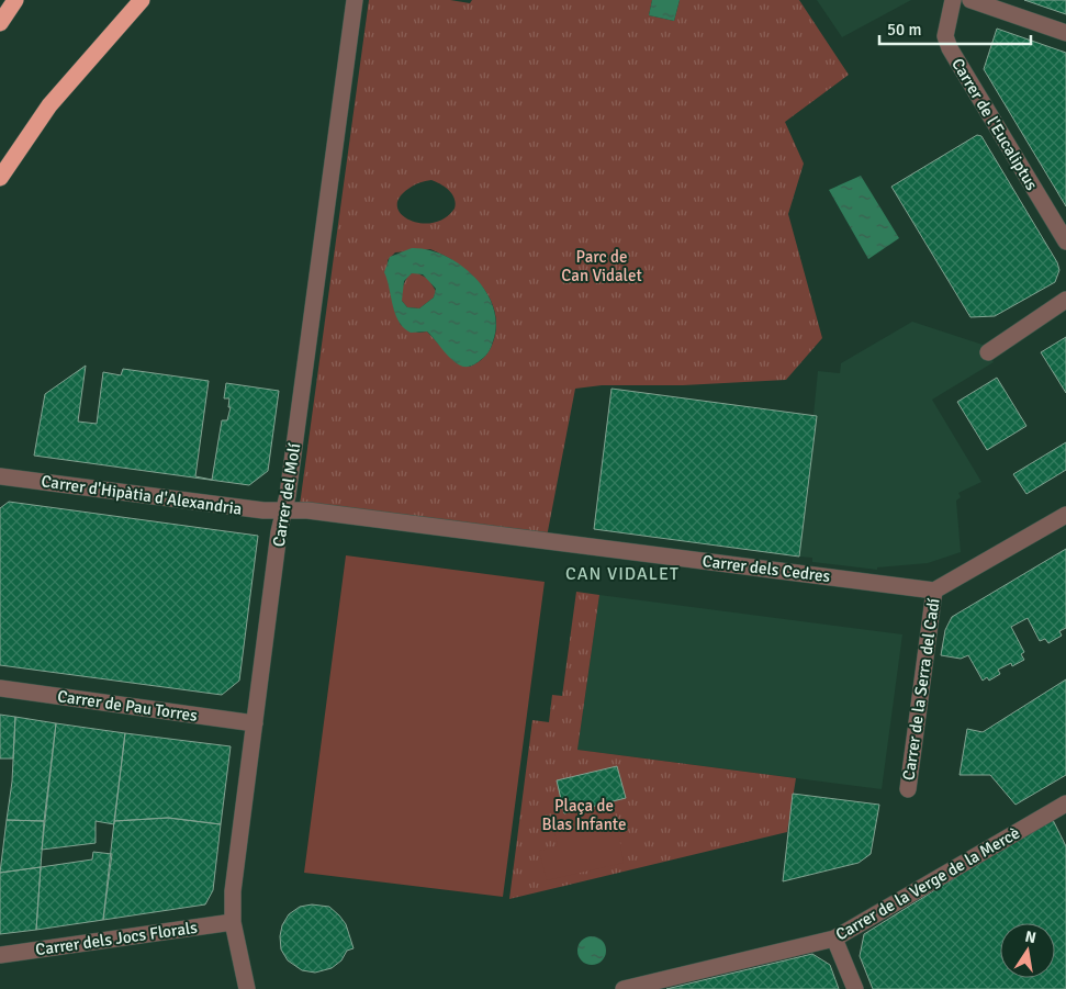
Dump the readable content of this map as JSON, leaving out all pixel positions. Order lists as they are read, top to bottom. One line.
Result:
{"streets":{"street":["Carrer de l'Eucaliptus","Carrer d'Hipàtia d'Alexandria","Carrer del Molí","Carrer dels Cedres","Carrer de la Serra del Cadí","Carrer de Pau Torres","Carrer de la Verge de la Mercè","Carrer dels Jocs Florals"]},"crossings":[["Carrer d'Hipàtia d'Alexandria","Carrer del Molí"],["Carrer d'Hipàtia d'Alexandria","Carrer dels Cedres"],["Carrer del Molí","Carrer dels Cedres"],["Carrer del Molí","Carrer de Pau Torres"],["Carrer del Molí","Carrer dels Jocs Florals"],["Carrer dels Cedres","Carrer de la Serra del Cadí"]],"districts":["CAN VIDALET"],"parks":["Parc de Can Vidalet","Plaça de Blas Infante"],"scale_bar":"50 m","north":"top"}
